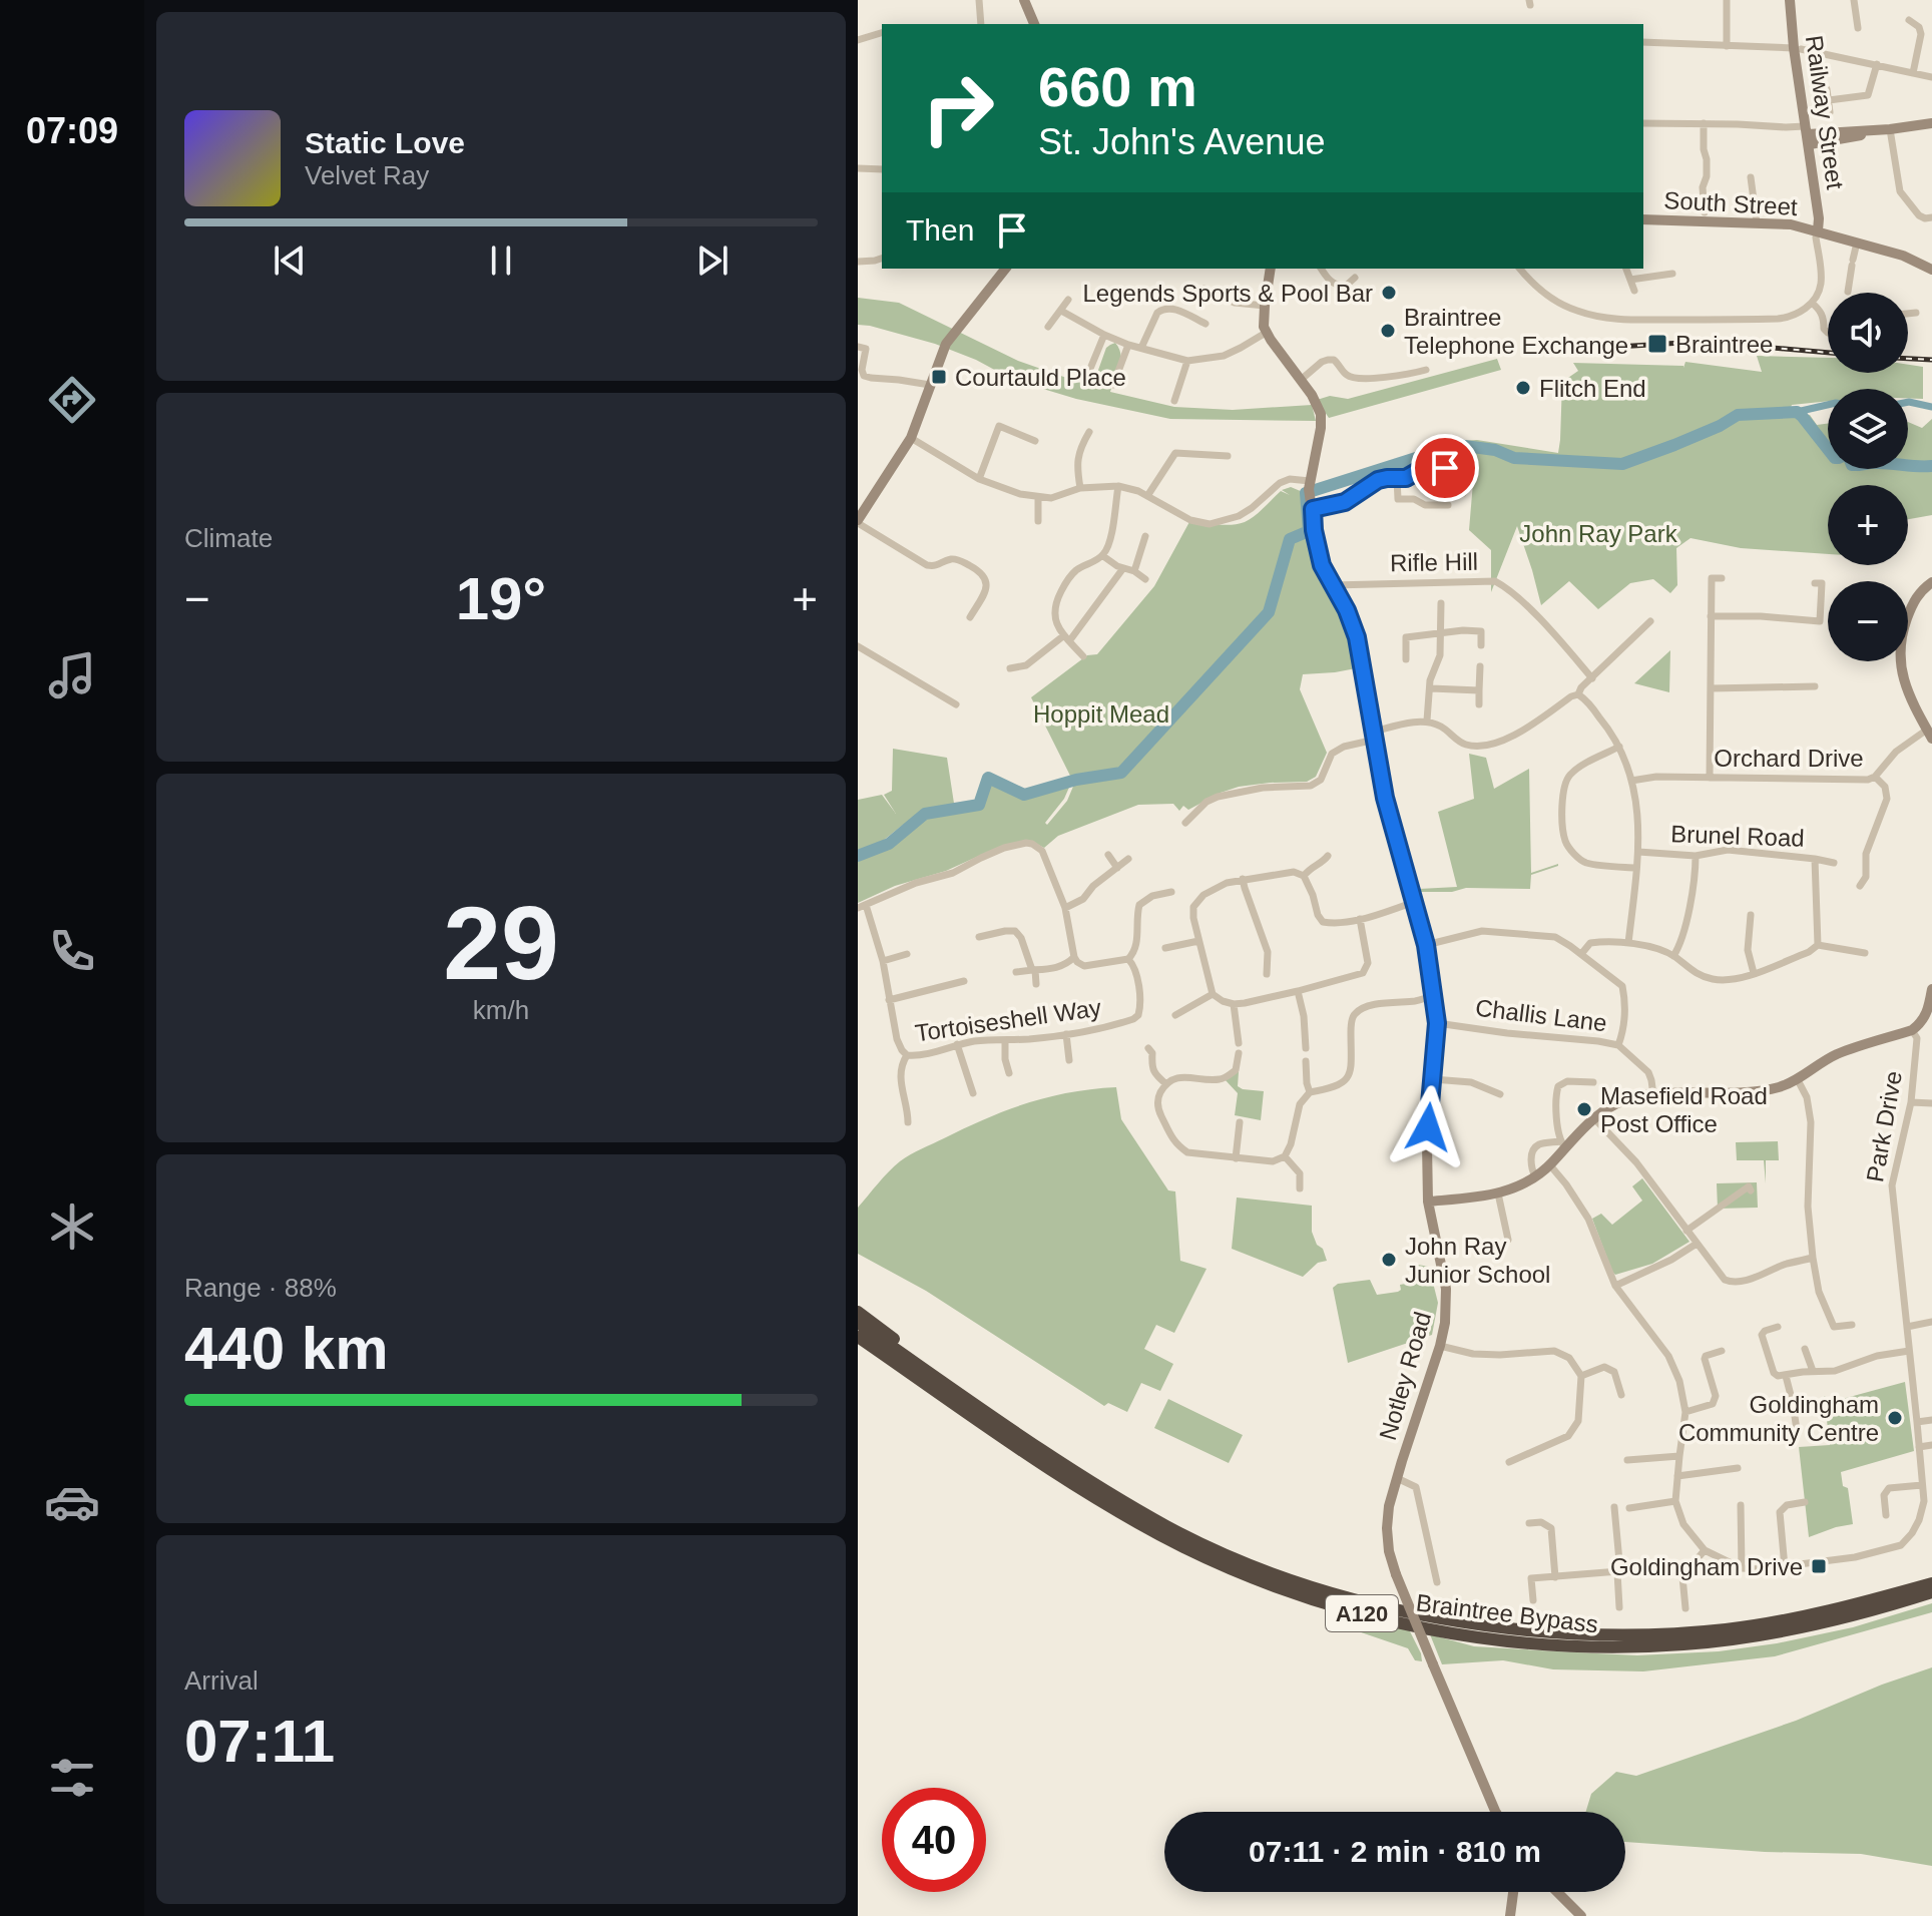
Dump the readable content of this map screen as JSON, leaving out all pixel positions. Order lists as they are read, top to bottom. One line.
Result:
{"streets":{"highway":["A120","Braintree Bypass"],"street":["Railway Street","South Street","Rifle Hill","Orchard Drive","Brunel Road","Challis Lane","Tortoiseshell Way","Park Drive","Notley Road"]},"crossings":[["Railway Street","South Street"],["Rifle Hill","Notley Road"],["Challis Lane","Notley Road"]],"parks":["John Ray Park","Hoppit Mead"],"places":{"other":["Legends Sports & Pool Bar","Braintree Telephone Exchange","Flitch End","Masefield Road Post Office","John Ray Junior School","Goldingham Community Centre"],"transit":["Braintree","Courtauld Place","Goldingham Drive"]},"page":{"tabs":"07:09","turn":["660 m","St. John's Avenue"],"song":["Static Love","Velvet Ray"],"then":"Then","map_buttons":["+","−"],"tile":["Climate",["29","km/h"],["Range · 88%","440 km"],["Arrival","07:11"]],"heat":["−","19°","+"],"limit":"40","trip":"07:11 · 2 min · 810 m"}}
